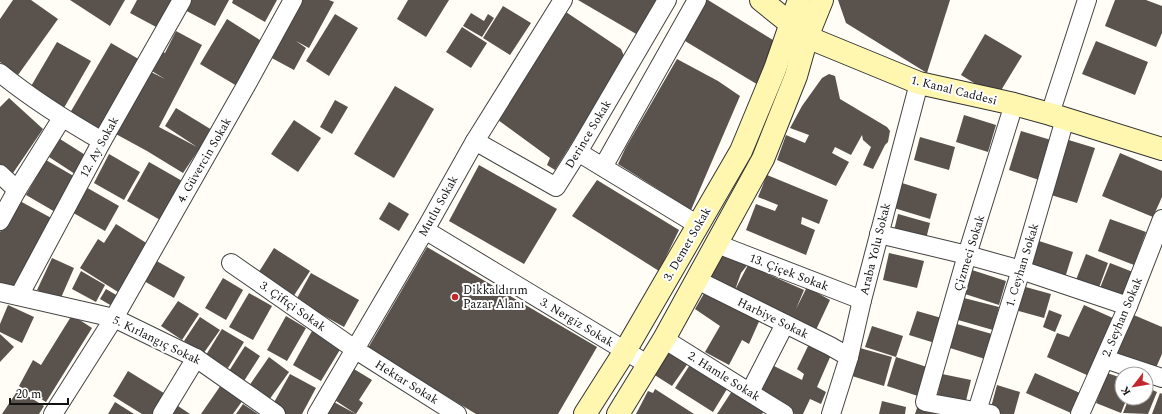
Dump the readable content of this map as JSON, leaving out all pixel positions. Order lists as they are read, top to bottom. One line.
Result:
{"streets":{"main road":["1. Kanal Caddesi","3. Demet Sokak"],"street":["Derince Sokak","12. Ay Sokak","4. Güvercin Sokak","Mutlu Sokak","Araba Yolu Sokak","Çizmeci Sokak","1. Ceyhan Sokak","13. Çiçek Sokak","3. Çiftçi Sokak","2. Seyhan Sokak","Harbiye Sokak","3. Nergiz Sokak","5. Kırlangıç Sokak","2. Hamle Sokak","Hektar Sokak"]},"crossings":[["1. Kanal Caddesi","3. Demet Sokak"],["1. Kanal Caddesi","Araba Yolu Sokak"],["1. Kanal Caddesi","Çizmeci Sokak"],["1. Kanal Caddesi","1. Ceyhan Sokak"],["Derince Sokak","Mutlu Sokak"],["12. Ay Sokak","5. Kırlangıç Sokak"],["4. Güvercin Sokak","5. Kırlangıç Sokak"],["Mutlu Sokak","3. Çiftçi Sokak"],["Mutlu Sokak","3. Nergiz Sokak"],["Mutlu Sokak","Hektar Sokak"],["3. Demet Sokak","13. Çiçek Sokak"],["3. Demet Sokak","Harbiye Sokak"],["3. Demet Sokak","3. Nergiz Sokak"],["3. Demet Sokak","2. Hamle Sokak"],["Araba Yolu Sokak","13. Çiçek Sokak"],["Araba Yolu Sokak","Harbiye Sokak"],["Çizmeci Sokak","1. Ceyhan Sokak"],["3. Çiftçi Sokak","Hektar Sokak"]],"places":["Dikkaldırım Pazar Alanı"],"scale_bar":"20 m","north":"bottom left"}
